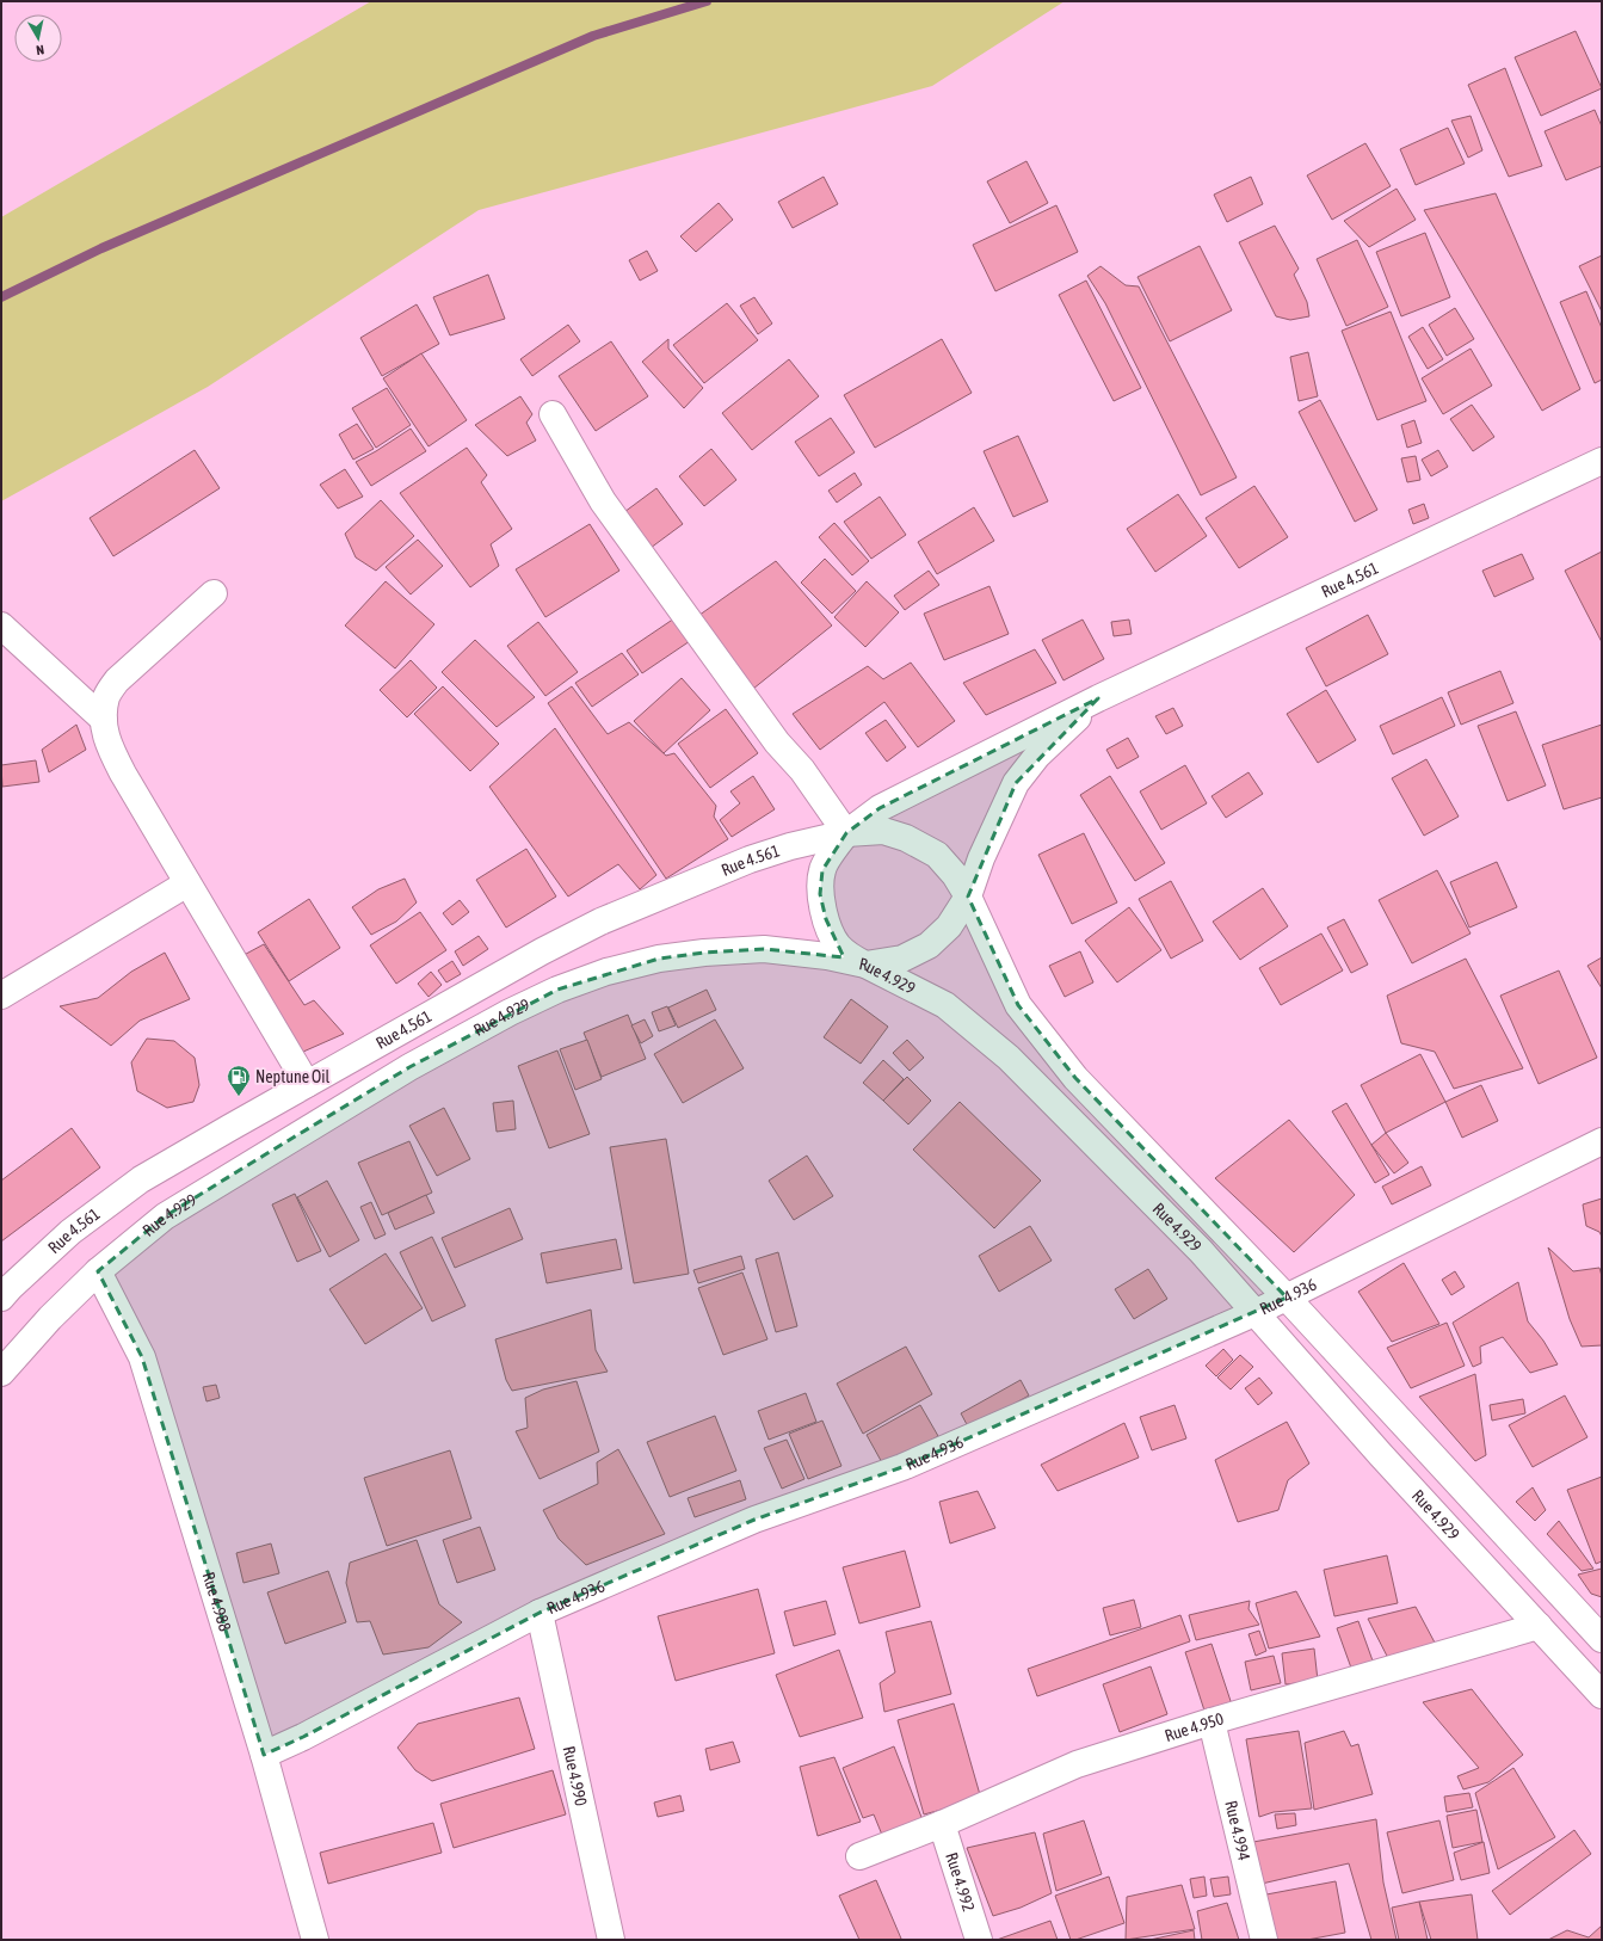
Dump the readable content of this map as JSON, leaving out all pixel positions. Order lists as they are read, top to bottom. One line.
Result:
{"streets":{"main road":["Rue 4.561","Rue 4.929","Rue 4.936","Rue 4.988","Rue 4.950","Rue 4.990","Rue 4.994","Rue 4.992"]},"crossings":[["Rue 4.561","Rue 4.929"],["Rue 4.929","Rue 4.936"],["Rue 4.929","Rue 4.988"],["Rue 4.929","Rue 4.950"],["Rue 4.936","Rue 4.988"],["Rue 4.936","Rue 4.990"],["Rue 4.950","Rue 4.994"],["Rue 4.950","Rue 4.992"]],"places":{"fuel station":["Neptune Oil"]},"north":"bottom"}
